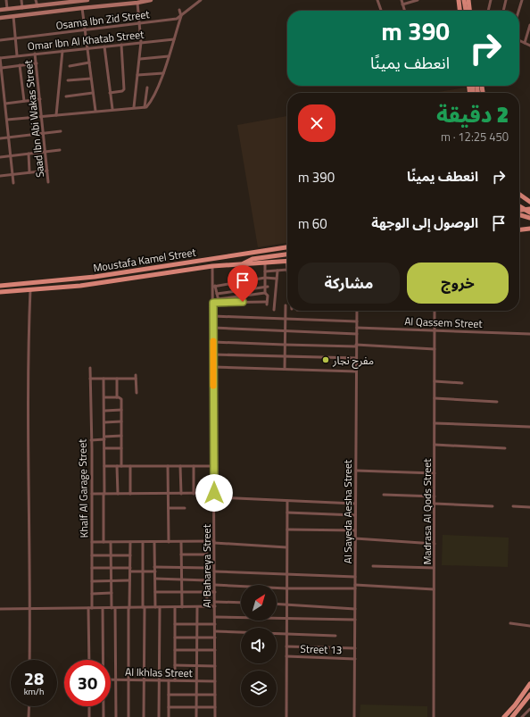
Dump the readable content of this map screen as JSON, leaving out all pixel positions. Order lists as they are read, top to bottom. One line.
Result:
{"streets":{"main road":["Moustafa Kamel Street"],"street":["Osama Ibn Zid Street","Omar Ibn Al Khatab Street","Saad Ibn Abi Wakas Street","Al Qassem Street","Khalf Al Garage Street","Al Sayeda Aesha Street","Madrasa Al Qods Street","Al Bahareya Street","Street 13","Al Ikhlas Street"]},"crossings":[["Omar Ibn Al Khatab Street","Saad Ibn Abi Wakas Street"],["Moustafa Kamel Street","Al Bahareya Street"],["Al Qassem Street","Al Sayeda Aesha Street"],["Al Qassem Street","Madrasa Al Qods Street"],["Al Sayeda Aesha Street","Street 13"],["Al Bahareya Street","Al Ikhlas Street"]],"places":["مفرح نجار"],"north":"top right","page":{"turn":["390 m","انعطف يمينًا"],"heading":["2 دقيقة","450 m · 12:25"],"list":[{"name":"انعطف يمينًا","value":"390 m"},{"name":"الوصول إلى الوجهة","value":"60 m"}],"buttons":["خروج","مشاركة"],"speed":"28 km/h","limit":"30"}}
